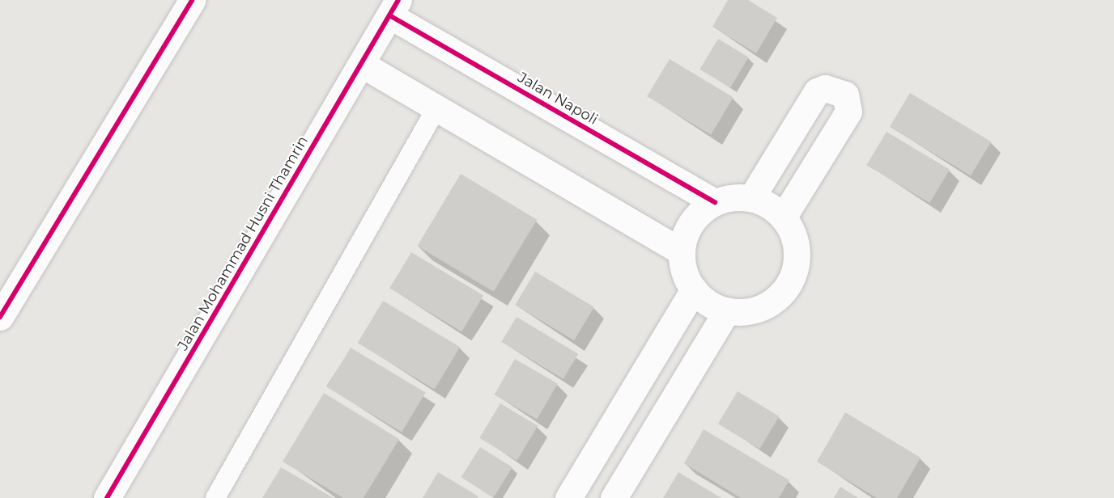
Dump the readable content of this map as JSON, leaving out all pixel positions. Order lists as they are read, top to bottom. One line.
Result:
{"streets":{"street":["Jalan Napoli","Jalan Mohammad Husni Thamrin"]},"crossings":[["Jalan Napoli","Jalan Mohammad Husni Thamrin"]]}
